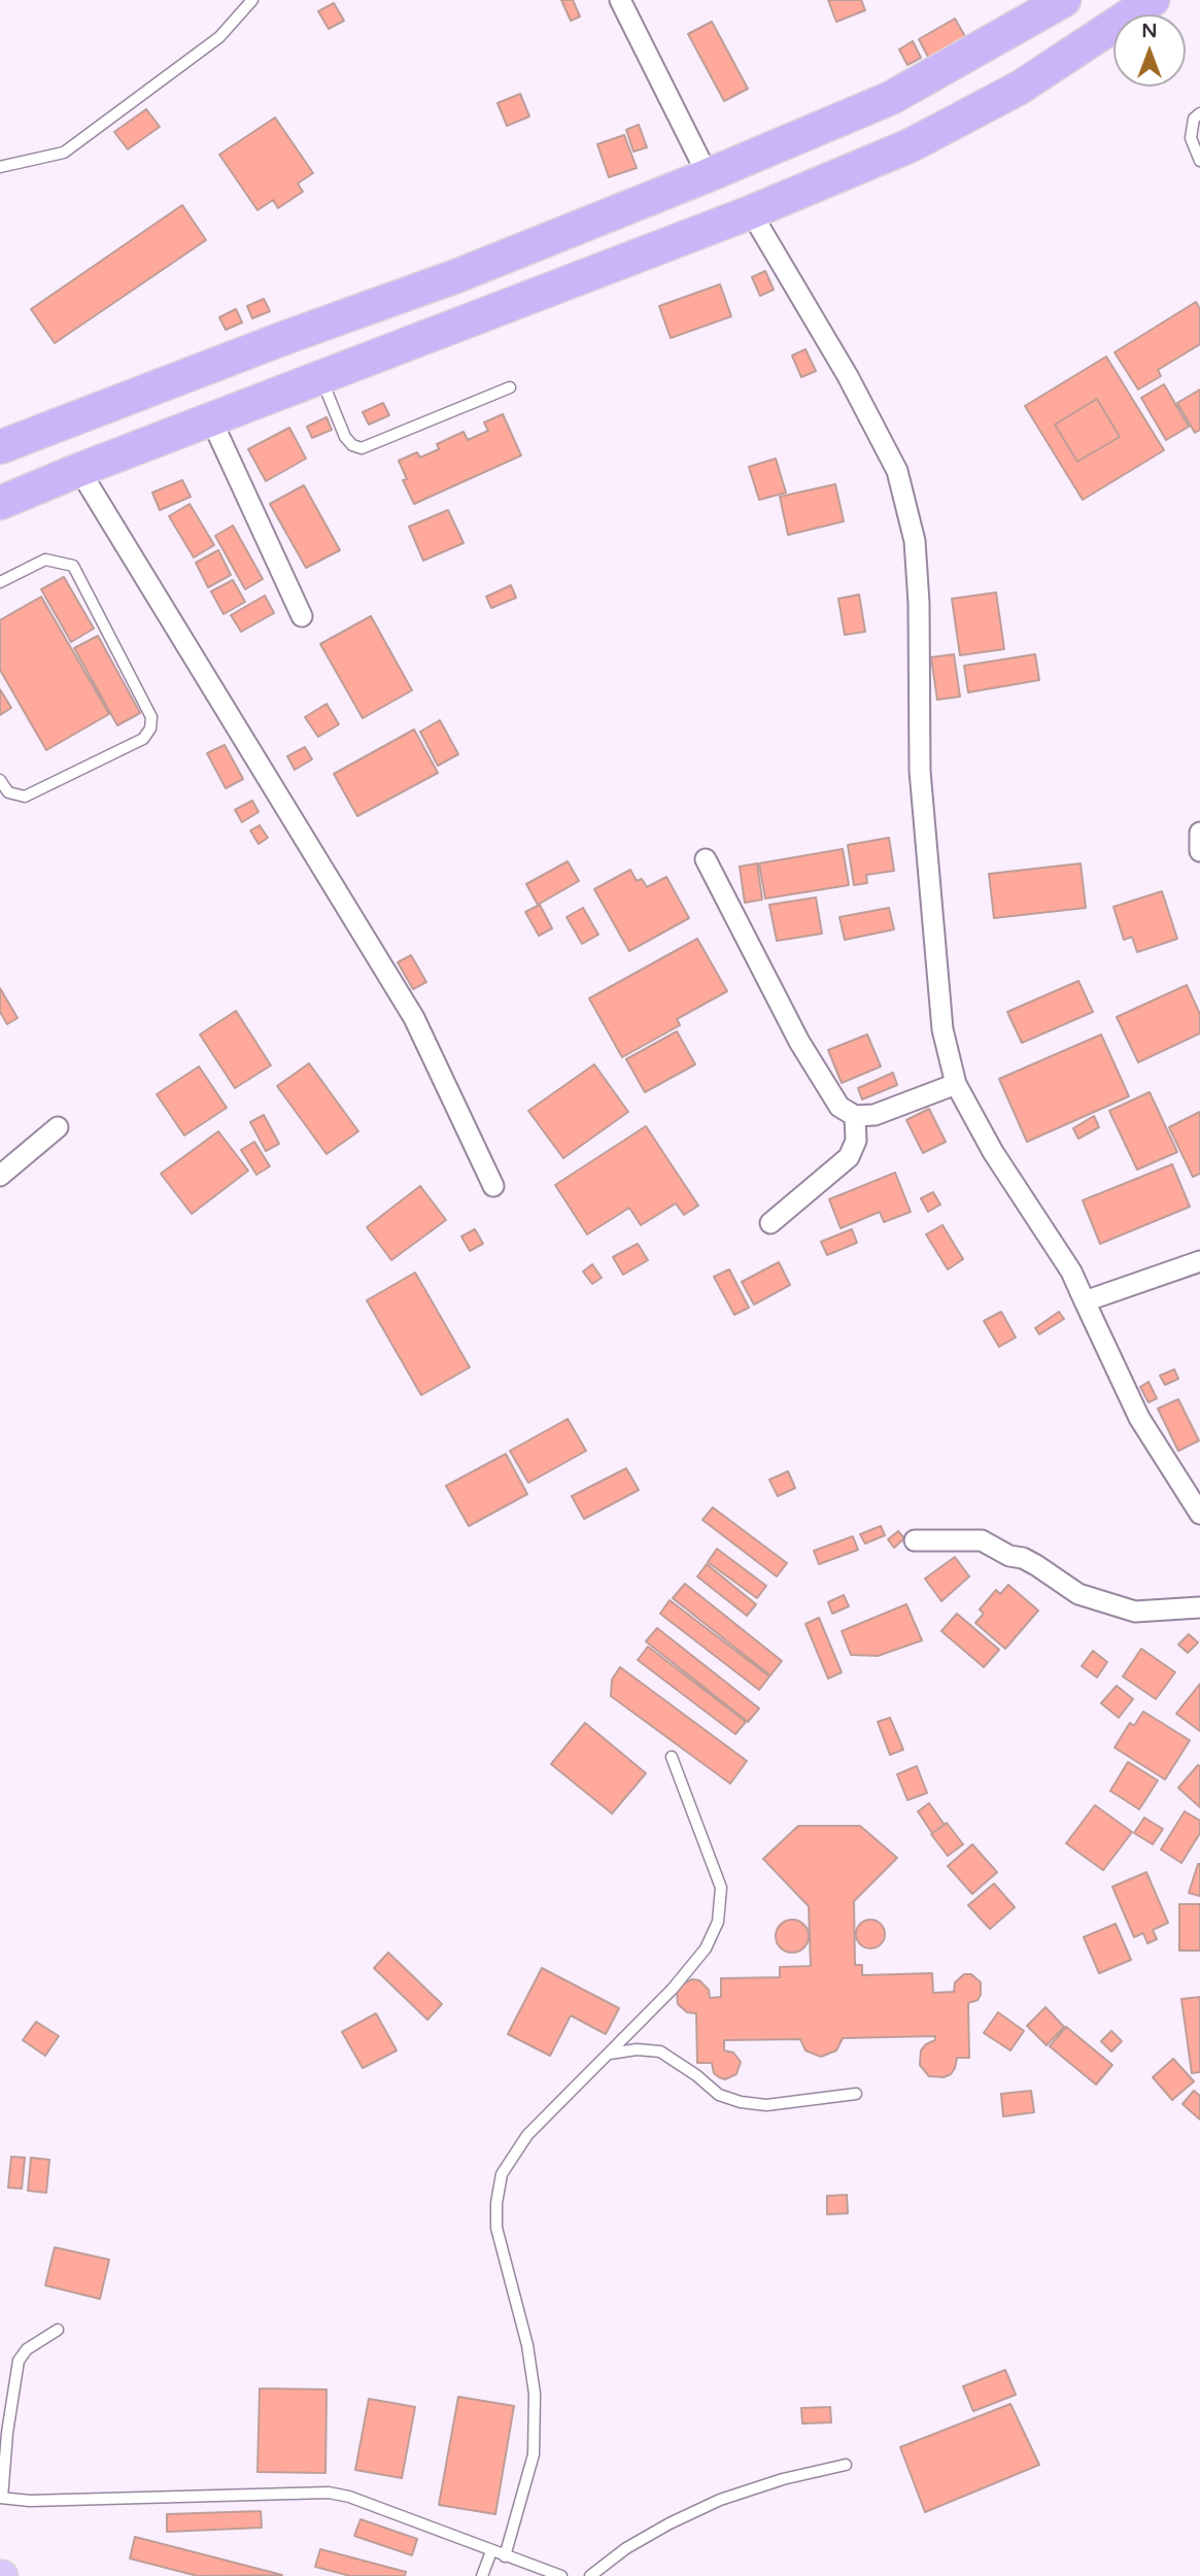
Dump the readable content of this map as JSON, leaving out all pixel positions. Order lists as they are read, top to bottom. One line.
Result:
{"north":"top"}
